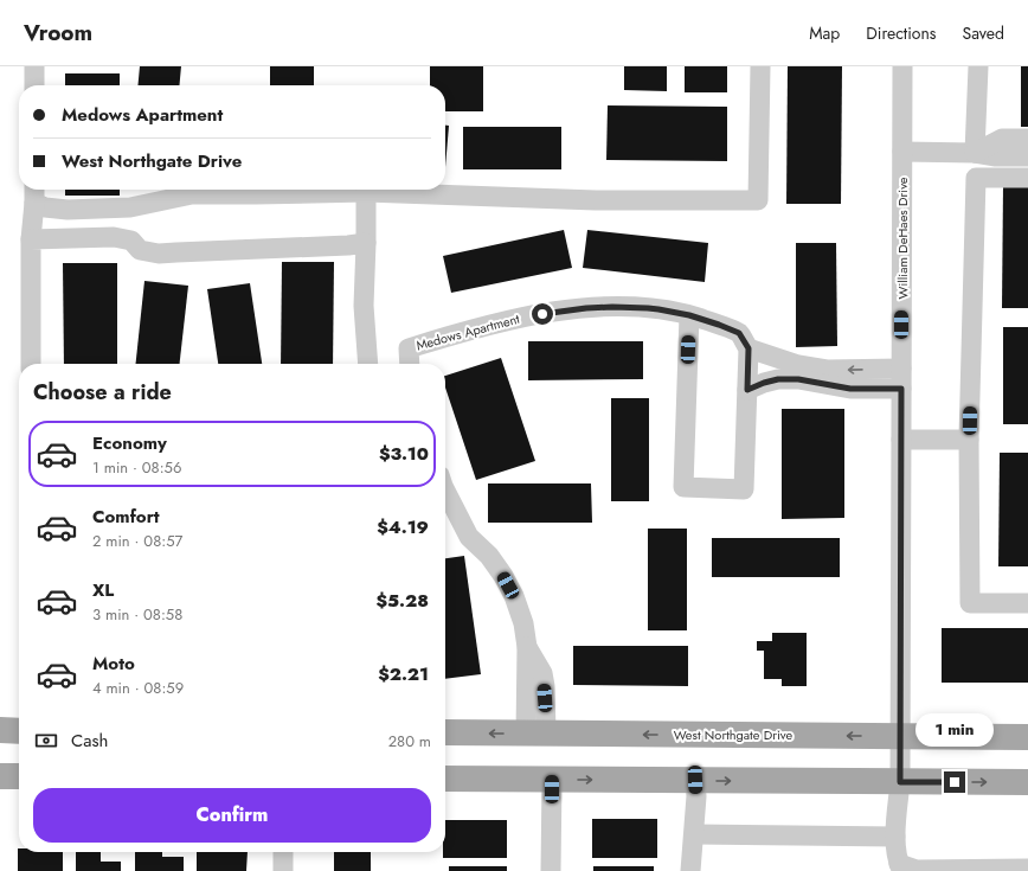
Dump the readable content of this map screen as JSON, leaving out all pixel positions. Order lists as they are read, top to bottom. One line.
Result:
{"streets":{"main road":["West Northgate Drive"],"street":["William DeHaes Drive","Medows Apartment"]},"crossings":[["William DeHaes Drive","West Northgate Drive"]],"page":{"header":"Vroom","nav":["Map","Directions","Saved"],"banner":["Medows Apartment","West Northgate Drive"],"heading":"Choose a ride","list":[{"name":"Economy","note":"1 min · 08:56","value":"$3.10"},{"name":"Comfort","note":"2 min · 08:57","value":"$4.19"},{"name":"XL","note":"3 min · 08:58","value":"$5.28"},{"name":"Moto","note":"4 min · 08:59","value":"$2.21"}],"bubble":"1 min","pay":["Cash","280 m"],"buttons":"Confirm"}}
